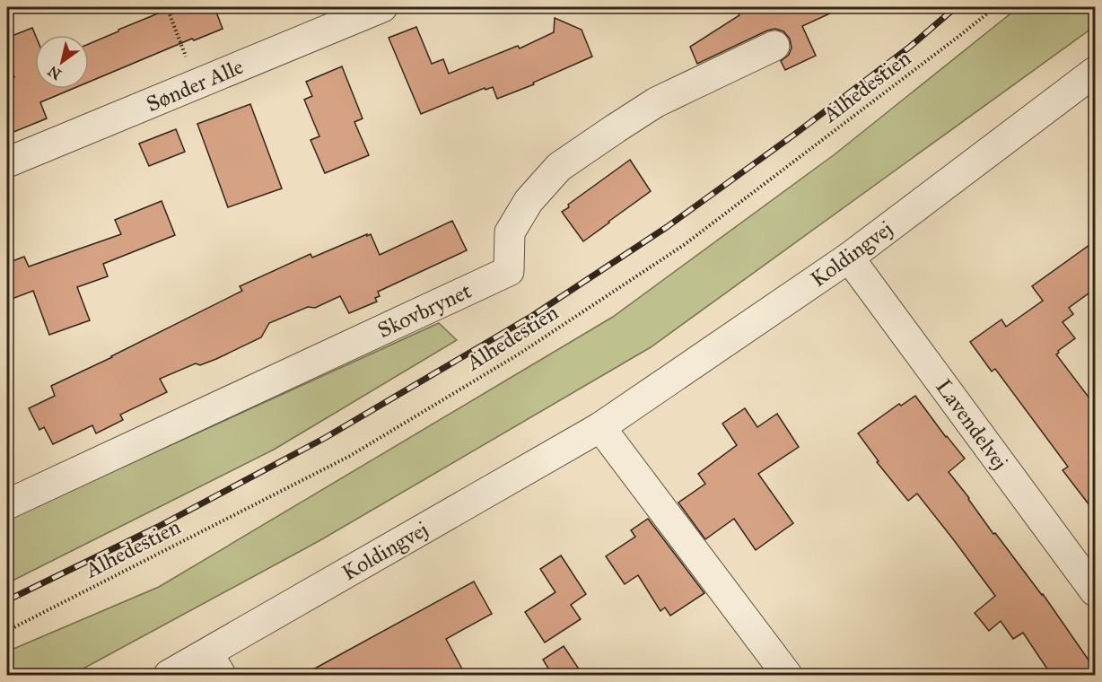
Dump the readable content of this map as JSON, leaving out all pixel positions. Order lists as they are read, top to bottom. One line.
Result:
{"streets":{"street":["Sønder Alle","Koldingvej","Skovbrynet","Lavendelvej"],"path":["Alhedestien"]},"crossings":[["Koldingvej","Lavendelvej"]],"north":"bottom left"}
